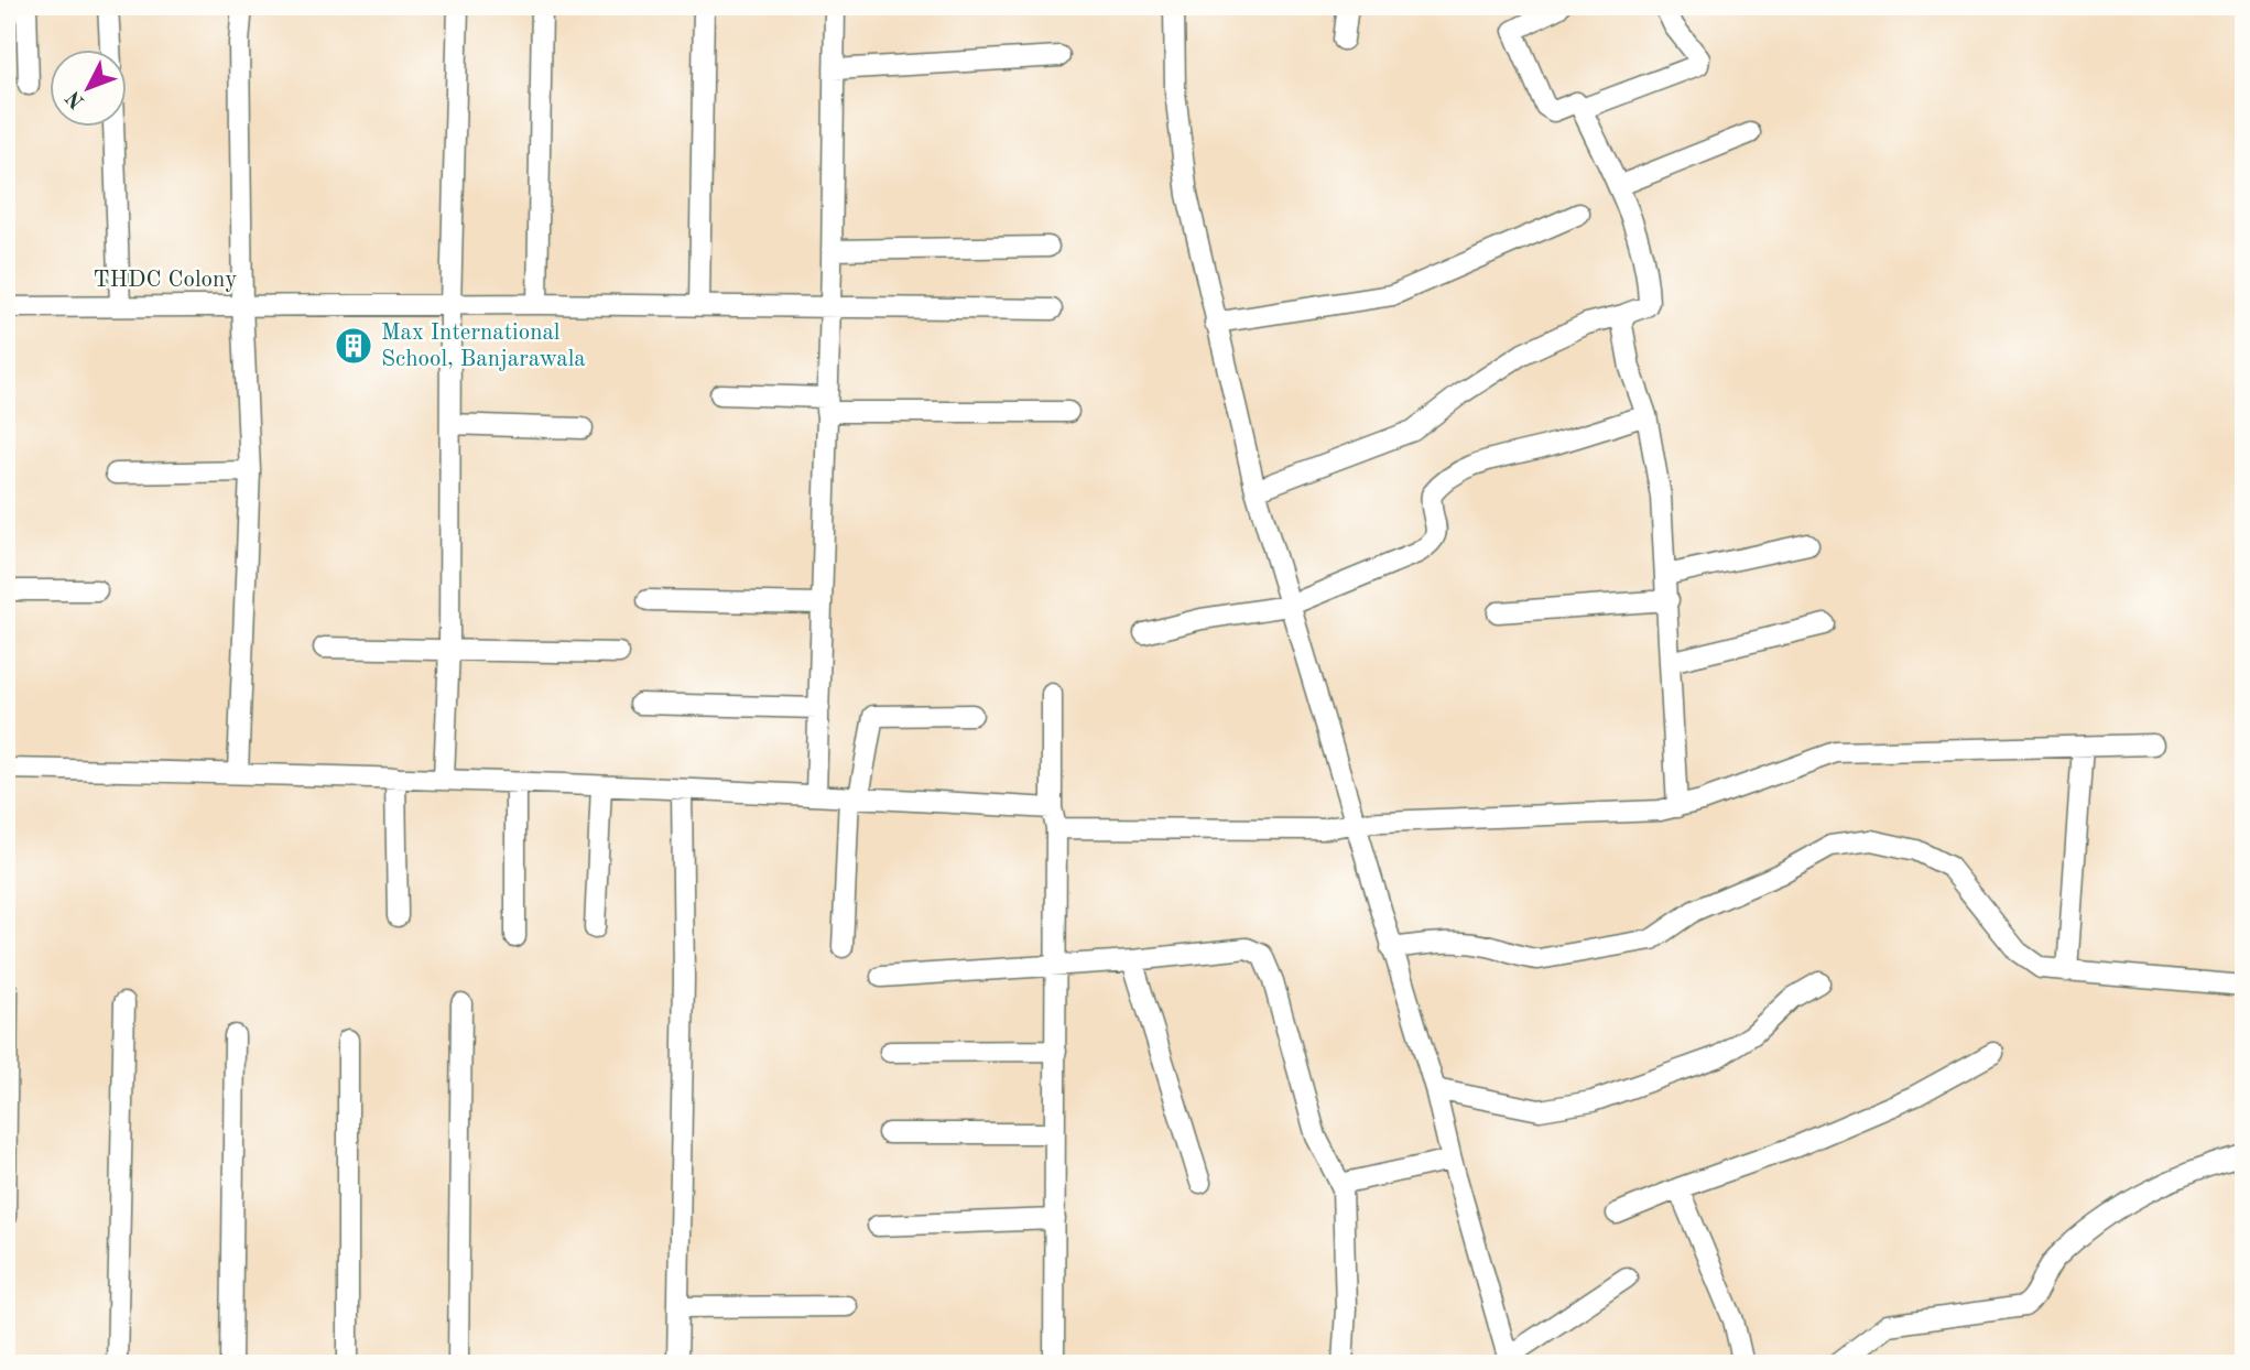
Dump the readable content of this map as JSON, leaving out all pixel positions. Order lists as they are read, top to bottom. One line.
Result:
{"streets":{"street":["THDC Colony"]},"places":{"building":["Max International School, Banjarawala"]},"north":"bottom left"}
